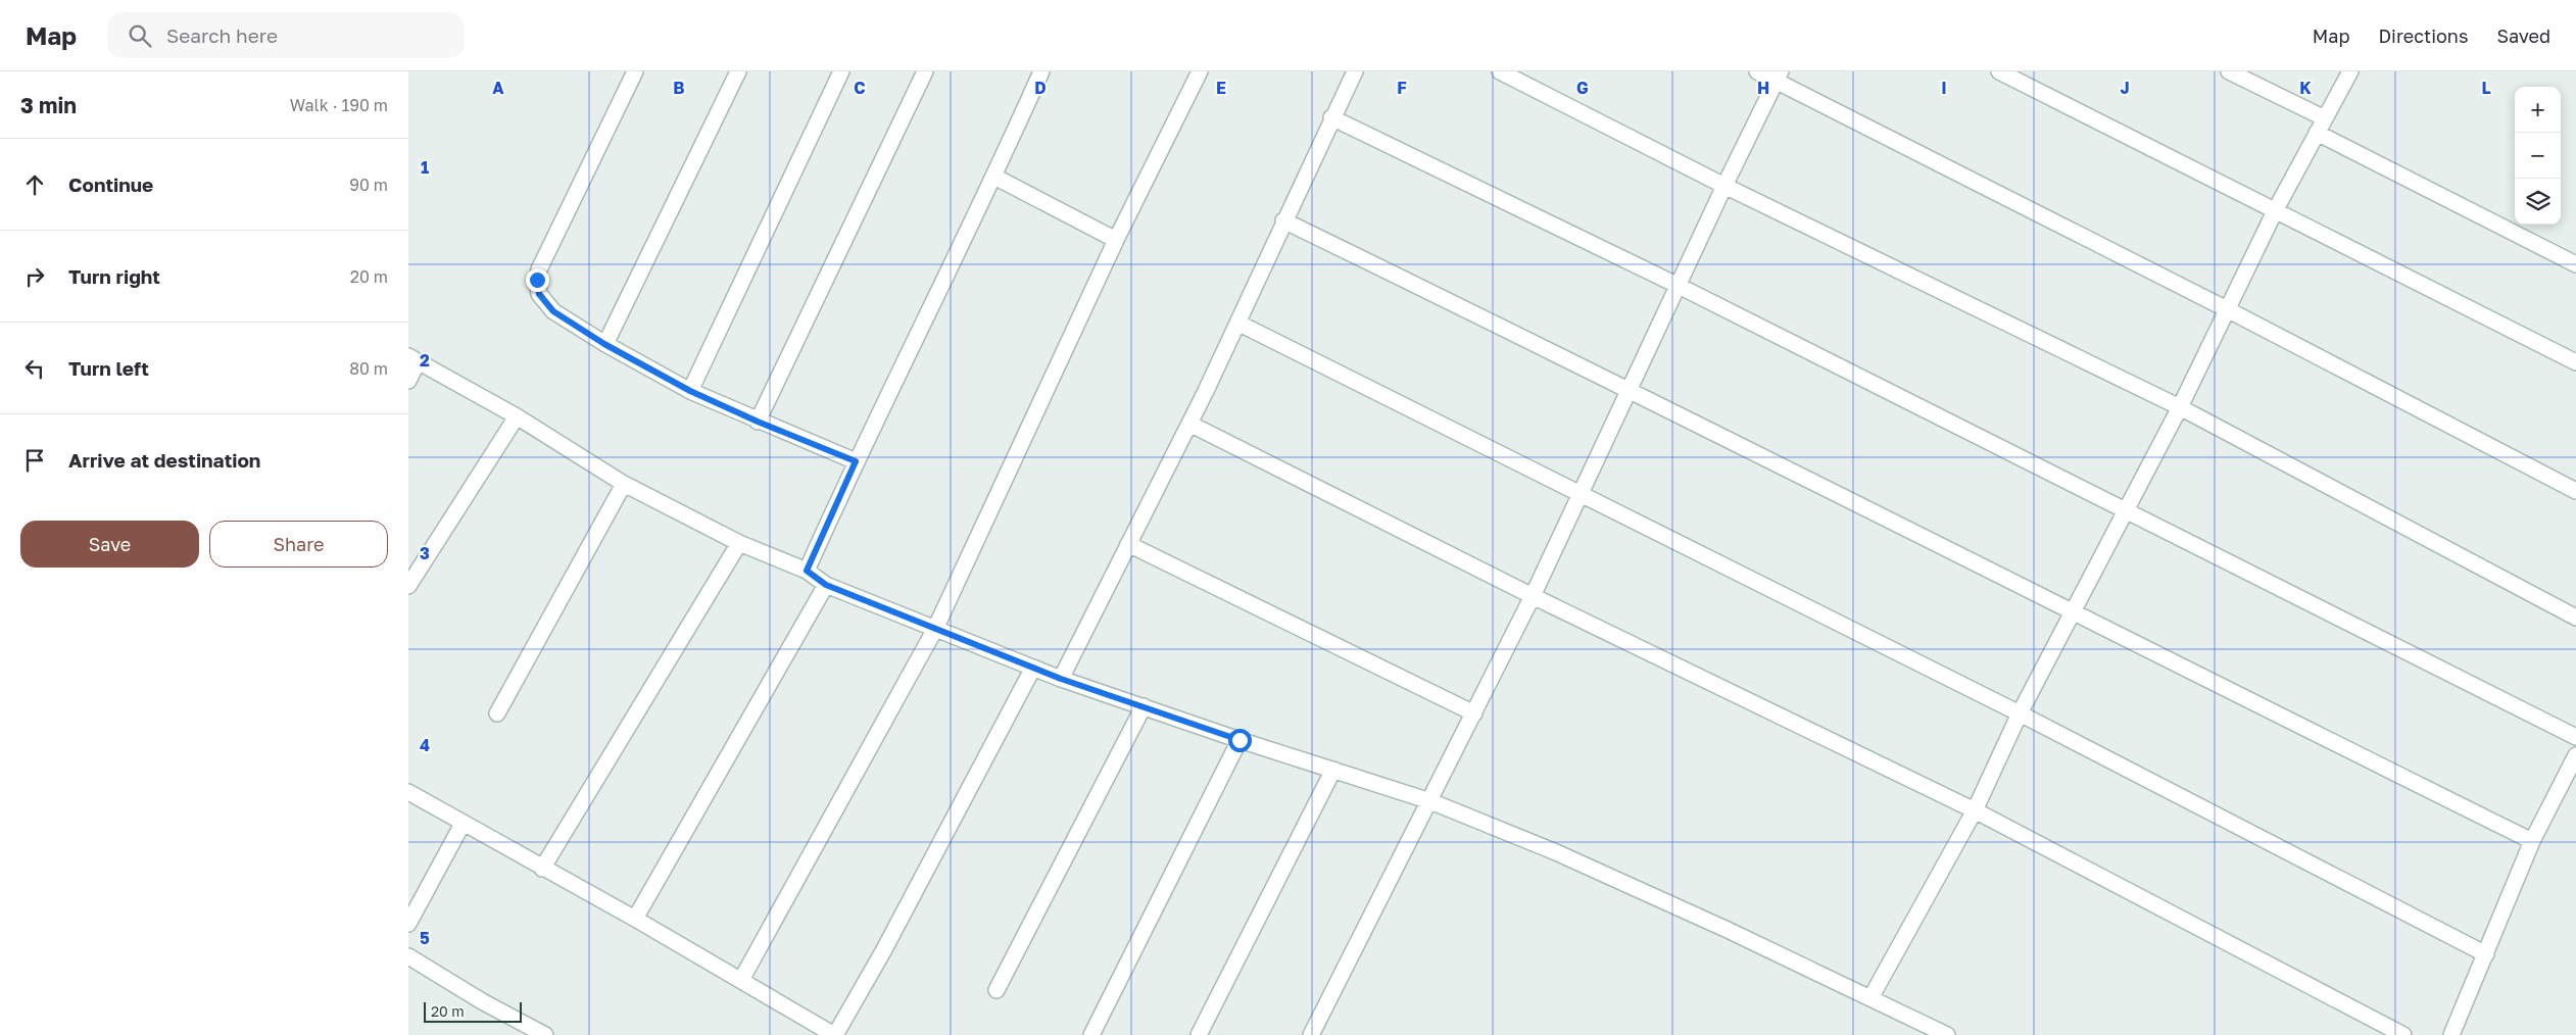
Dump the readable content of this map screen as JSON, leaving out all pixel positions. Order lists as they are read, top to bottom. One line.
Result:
{"scale_bar":"20 m","page":{"header":"Map","search":"Search here","nav":["Map","Directions","Saved"],"heading":["3 min","Walk · 190 m"],"map_buttons":["+","−"],"list":[["Continue","90 m"],["Turn right","20 m"],["Turn left","80 m"],"Arrive at destination"],"buttons":["Save","Share"],"scale":"20 m"},"grid":{"columns":["A","B","C","D","E","F","G","H","I","J","K","L"],"rows":["1","2","3","4","5"]}}
